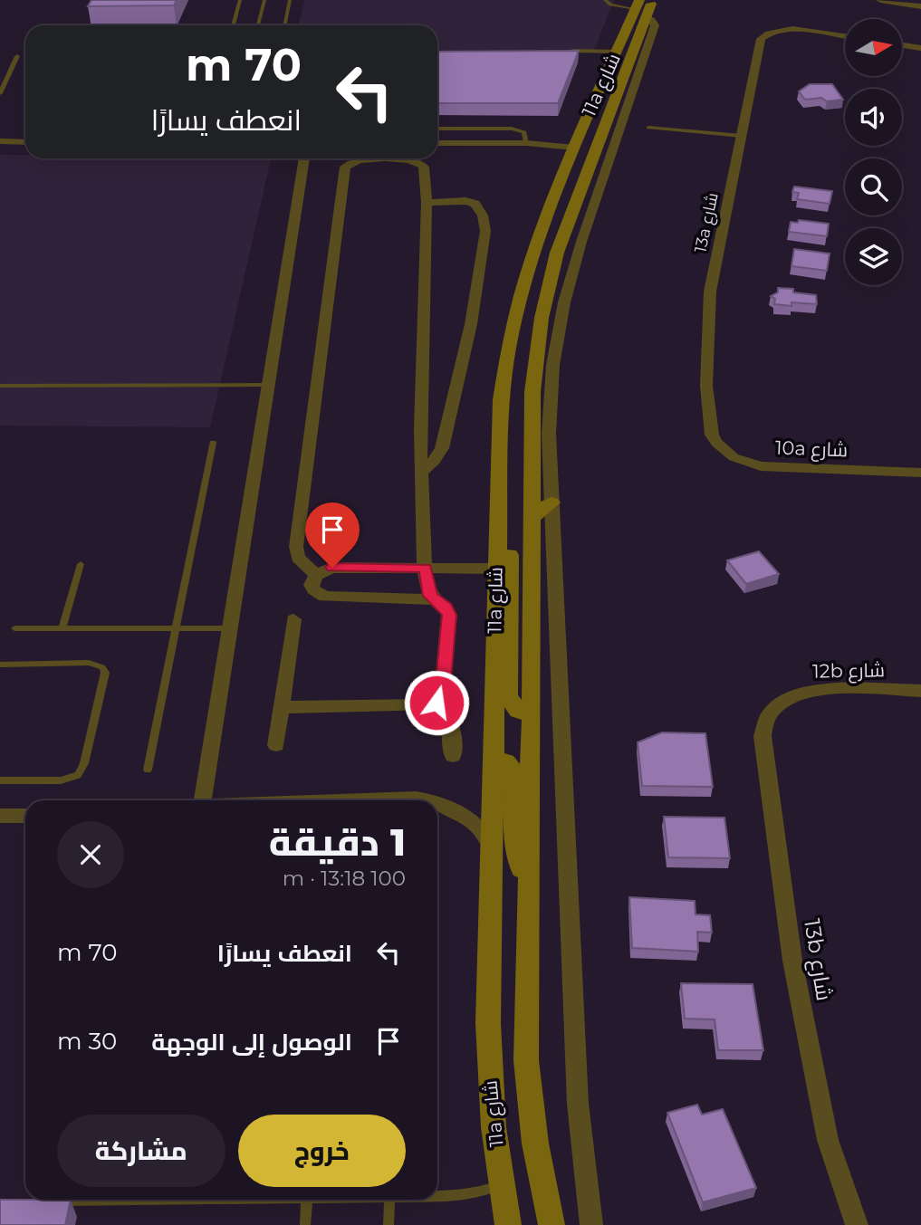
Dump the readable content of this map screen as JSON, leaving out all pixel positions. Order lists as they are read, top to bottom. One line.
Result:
{"streets":{"street":["11a شارع","13a شارع","10a شارع","12b شارع","13b شارع"]},"crossings":[["13a شارع","10a شارع"],["12b شارع","13b شارع"]],"north":"right","page":{"turn":["70 m","انعطف يسارًا"],"heading":["1 دقيقة","100 m · 13:18"],"list":[{"name":"انعطف يسارًا","value":"70 m"},{"name":"الوصول إلى الوجهة","value":"30 m"}],"buttons":["خروج","مشاركة"]}}
